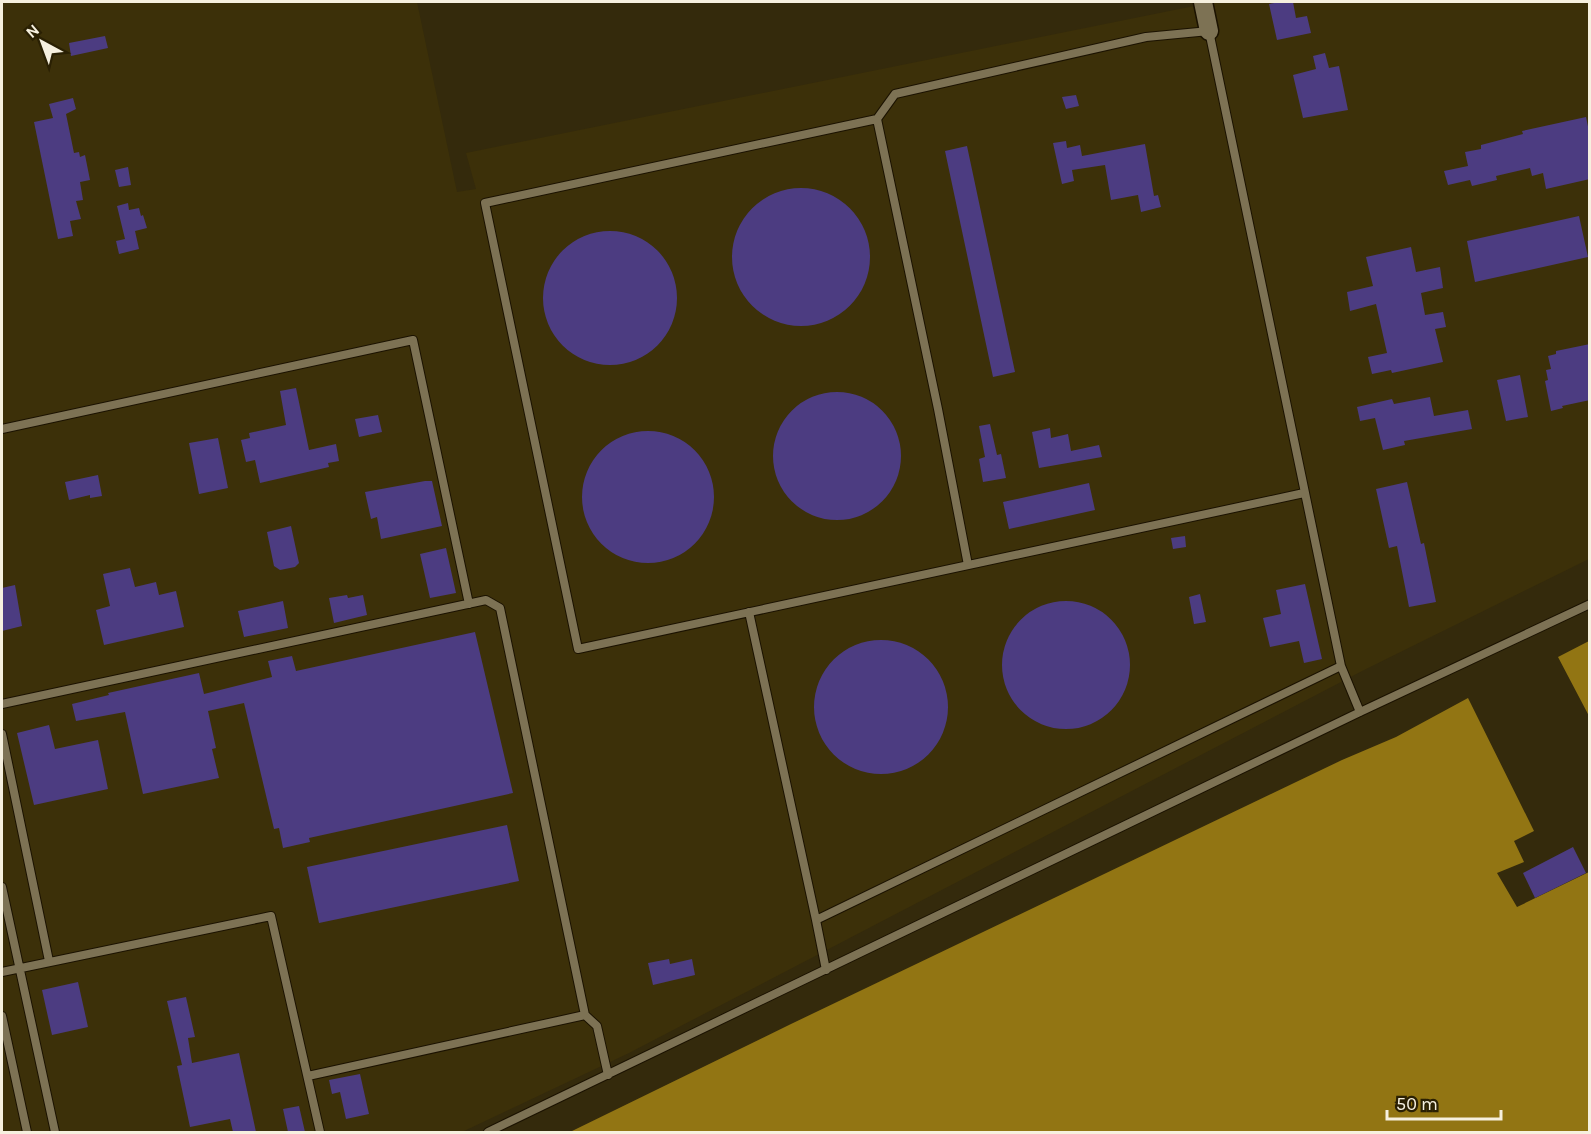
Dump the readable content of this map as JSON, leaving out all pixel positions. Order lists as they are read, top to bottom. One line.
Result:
{"scale_bar":"50 m","north":"top left"}
